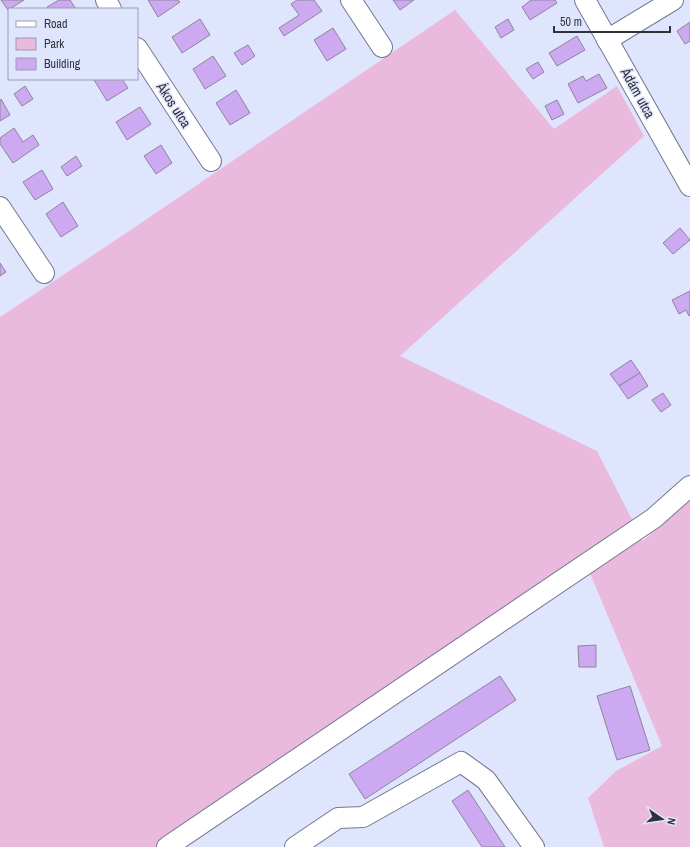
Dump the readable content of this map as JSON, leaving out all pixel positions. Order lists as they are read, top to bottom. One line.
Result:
{"streets":{"street":["Ádám utca","Ákos utca"]},"legend":["Road","Park","Building"],"scale_bar":"50 m","north":"right"}
